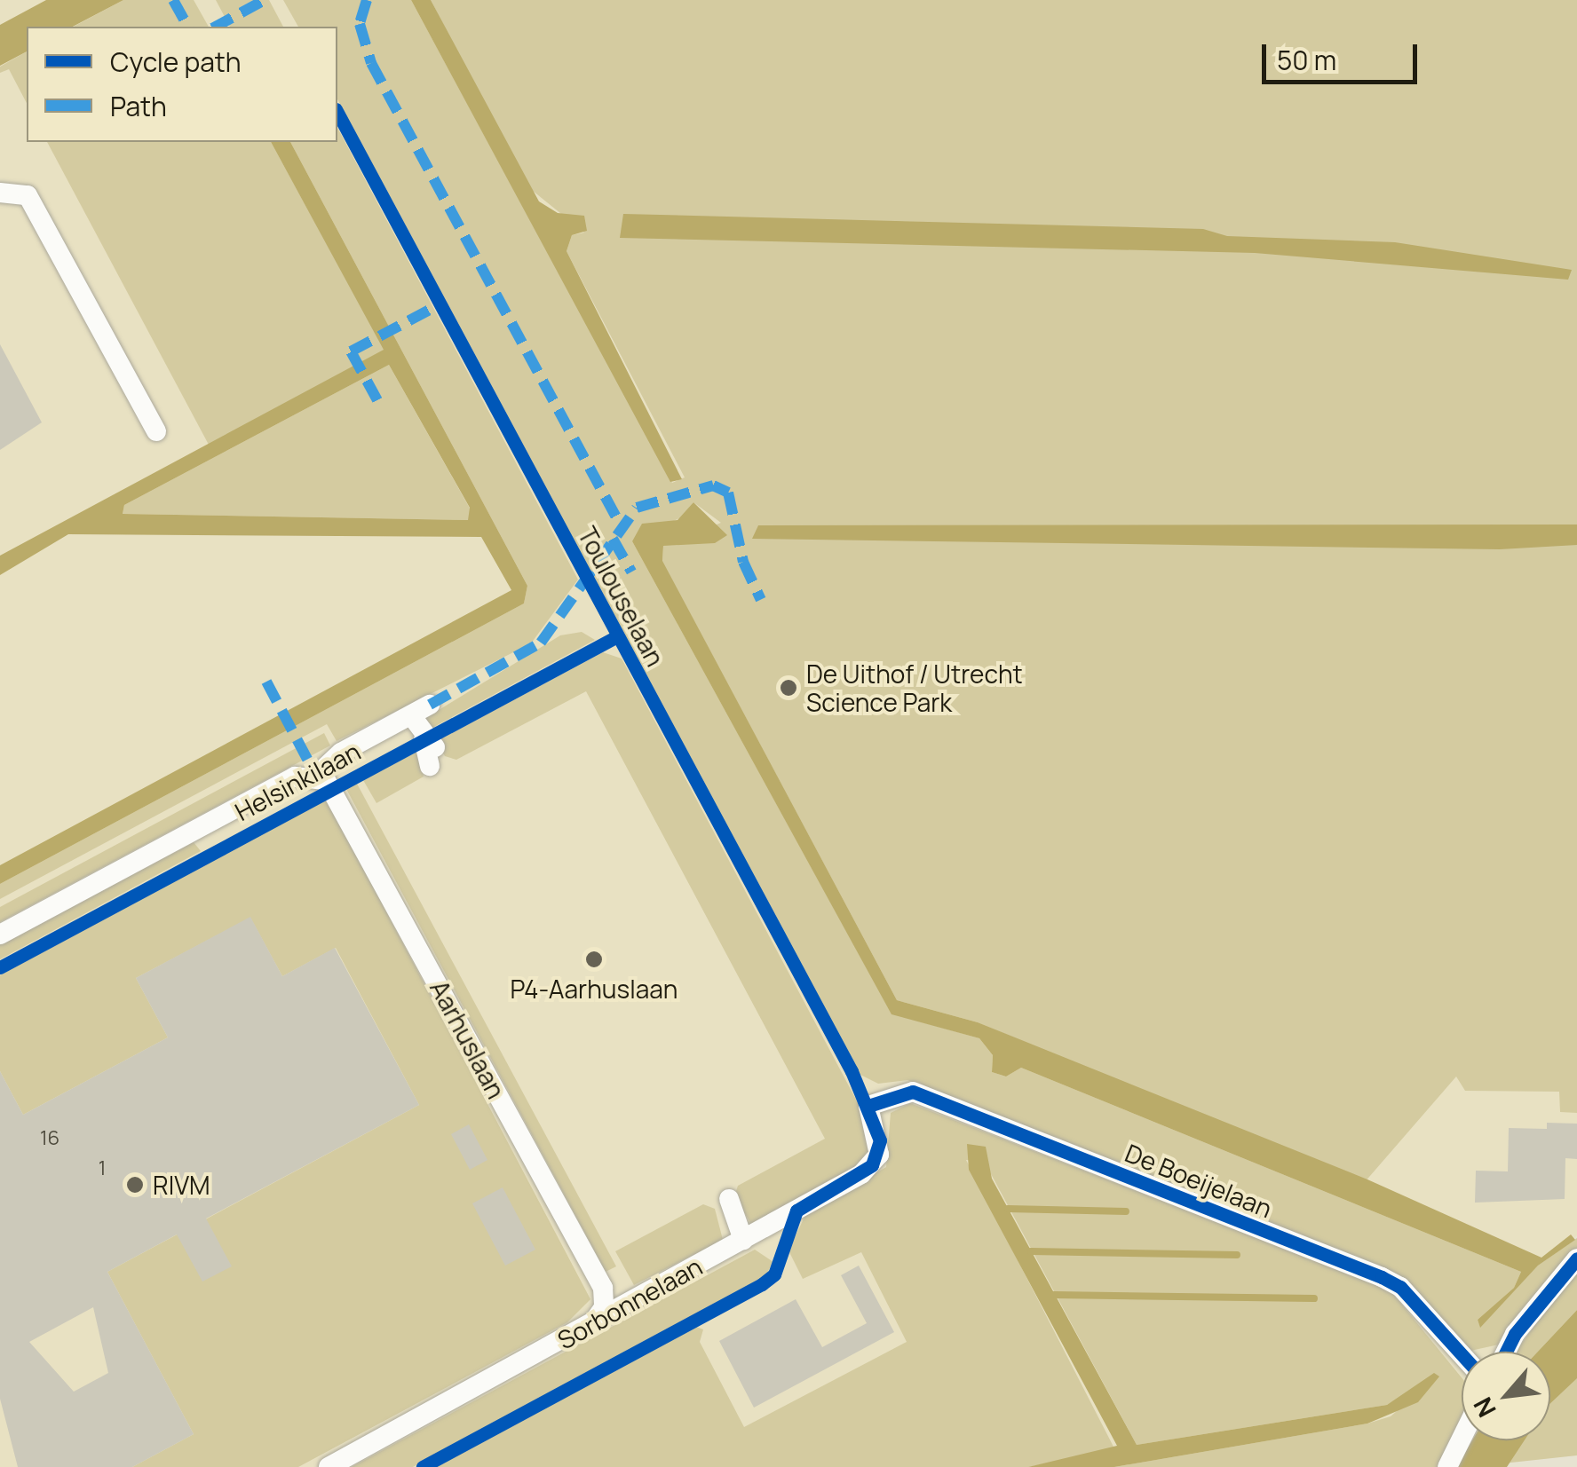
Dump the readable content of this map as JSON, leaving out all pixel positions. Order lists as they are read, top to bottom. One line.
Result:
{"streets":{"street":["Helsinkilaan","Aarhuslaan","De Boeijelaan","Sorbonnelaan"],"cycle path":["Toulouselaan"]},"crossings":[["Helsinkilaan","Aarhuslaan"],["Aarhuslaan","Sorbonnelaan"],["De Boeijelaan","Sorbonnelaan"]],"places":["De Uithof / Utrecht Science Park","P4-Aarhuslaan","RIVM"],"house_numbers":["16","1"],"legend":["Cycle path","Path"],"scale_bar":"50 m","north":"bottom left"}
